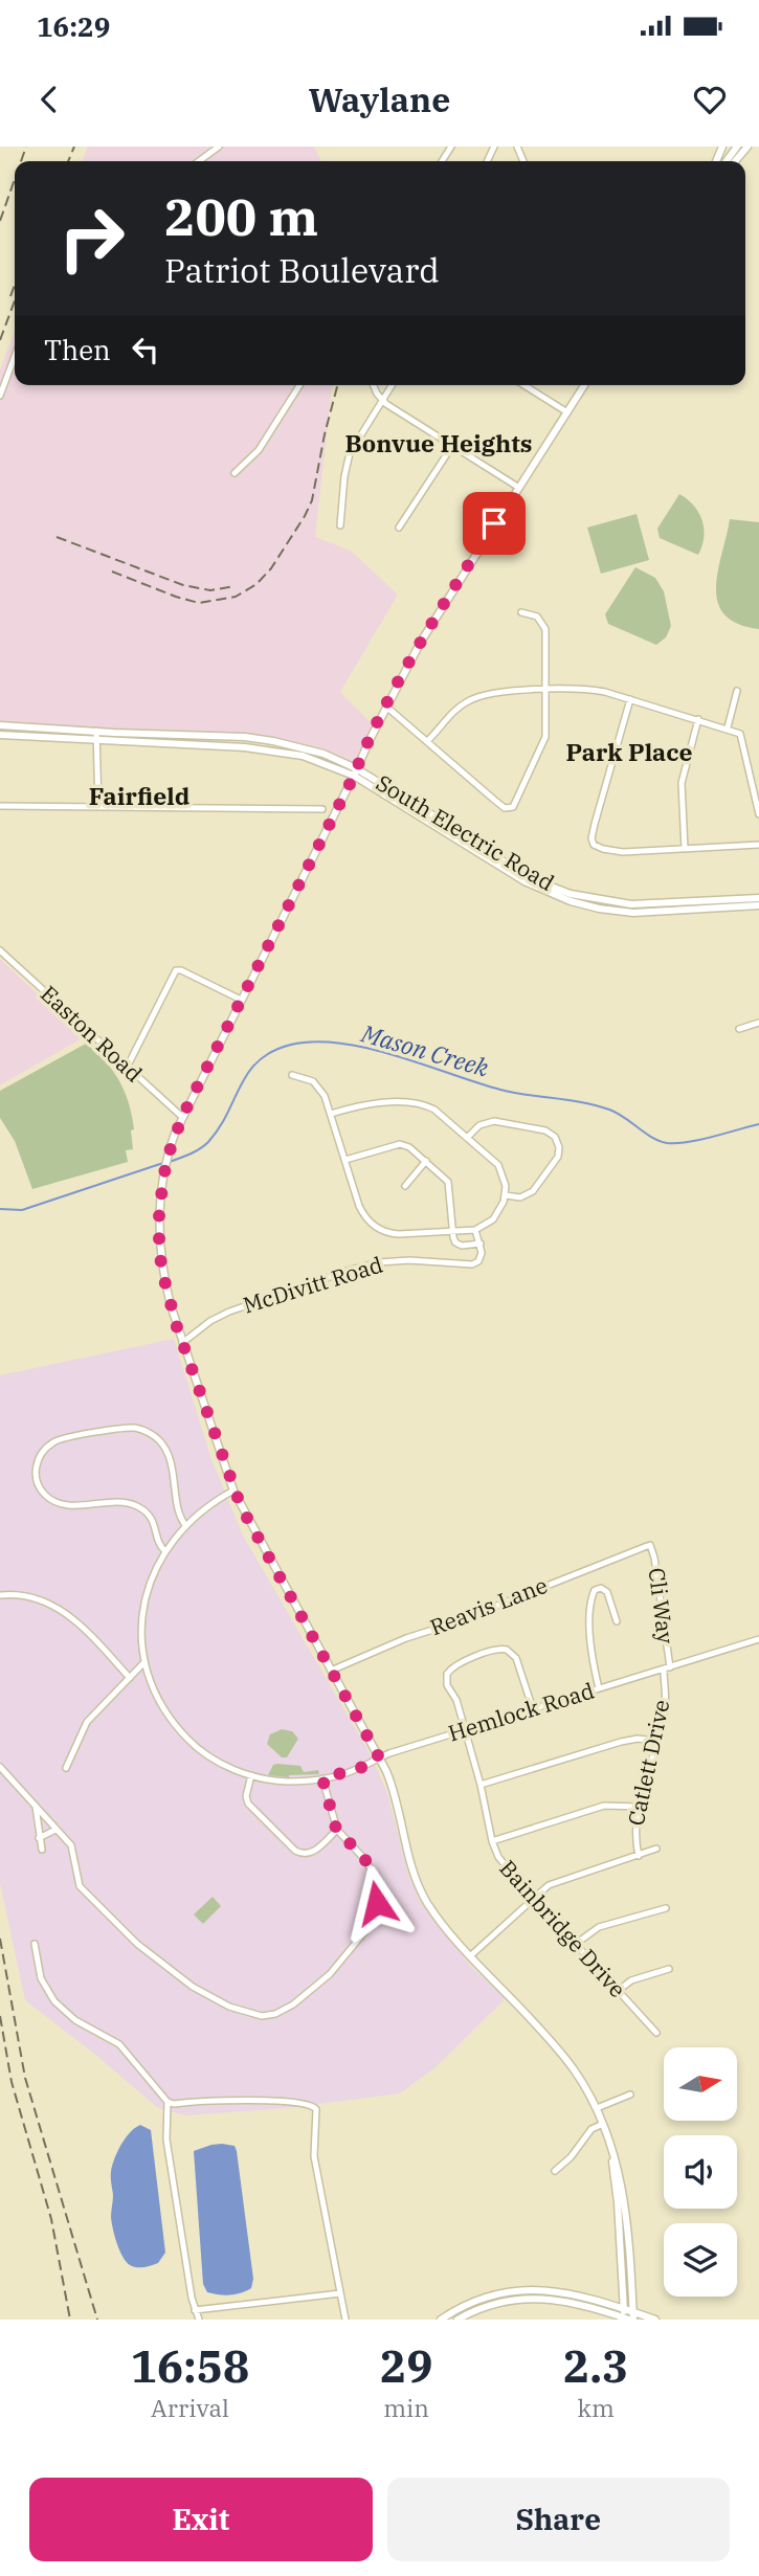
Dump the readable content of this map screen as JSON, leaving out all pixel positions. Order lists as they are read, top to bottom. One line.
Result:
{"streets":{"main road":["South Electric Road"],"street":["Easton Road","McDivitt Road","Cli Way","Reavis Lane","Hemlock Road","Catlett Drive","Bainbridge Drive"]},"crossings":[["Cli Way","Reavis Lane"],["Cli Way","Hemlock Road"],["Cli Way","Catlett Drive"],["Hemlock Road","Catlett Drive"],["Hemlock Road","Bainbridge Drive"]],"districts":["Bonvue Heights","Park Place","Fairfield"],"water":["Mason Creek"],"north":"right","page":{"status":"16:29","header":"Waylane","turn":["200 m","Patriot Boulevard"],"then":"Then","eta":["16:58","Arrival","29","min","2.3","km"],"buttons":["Exit","Share"]}}
